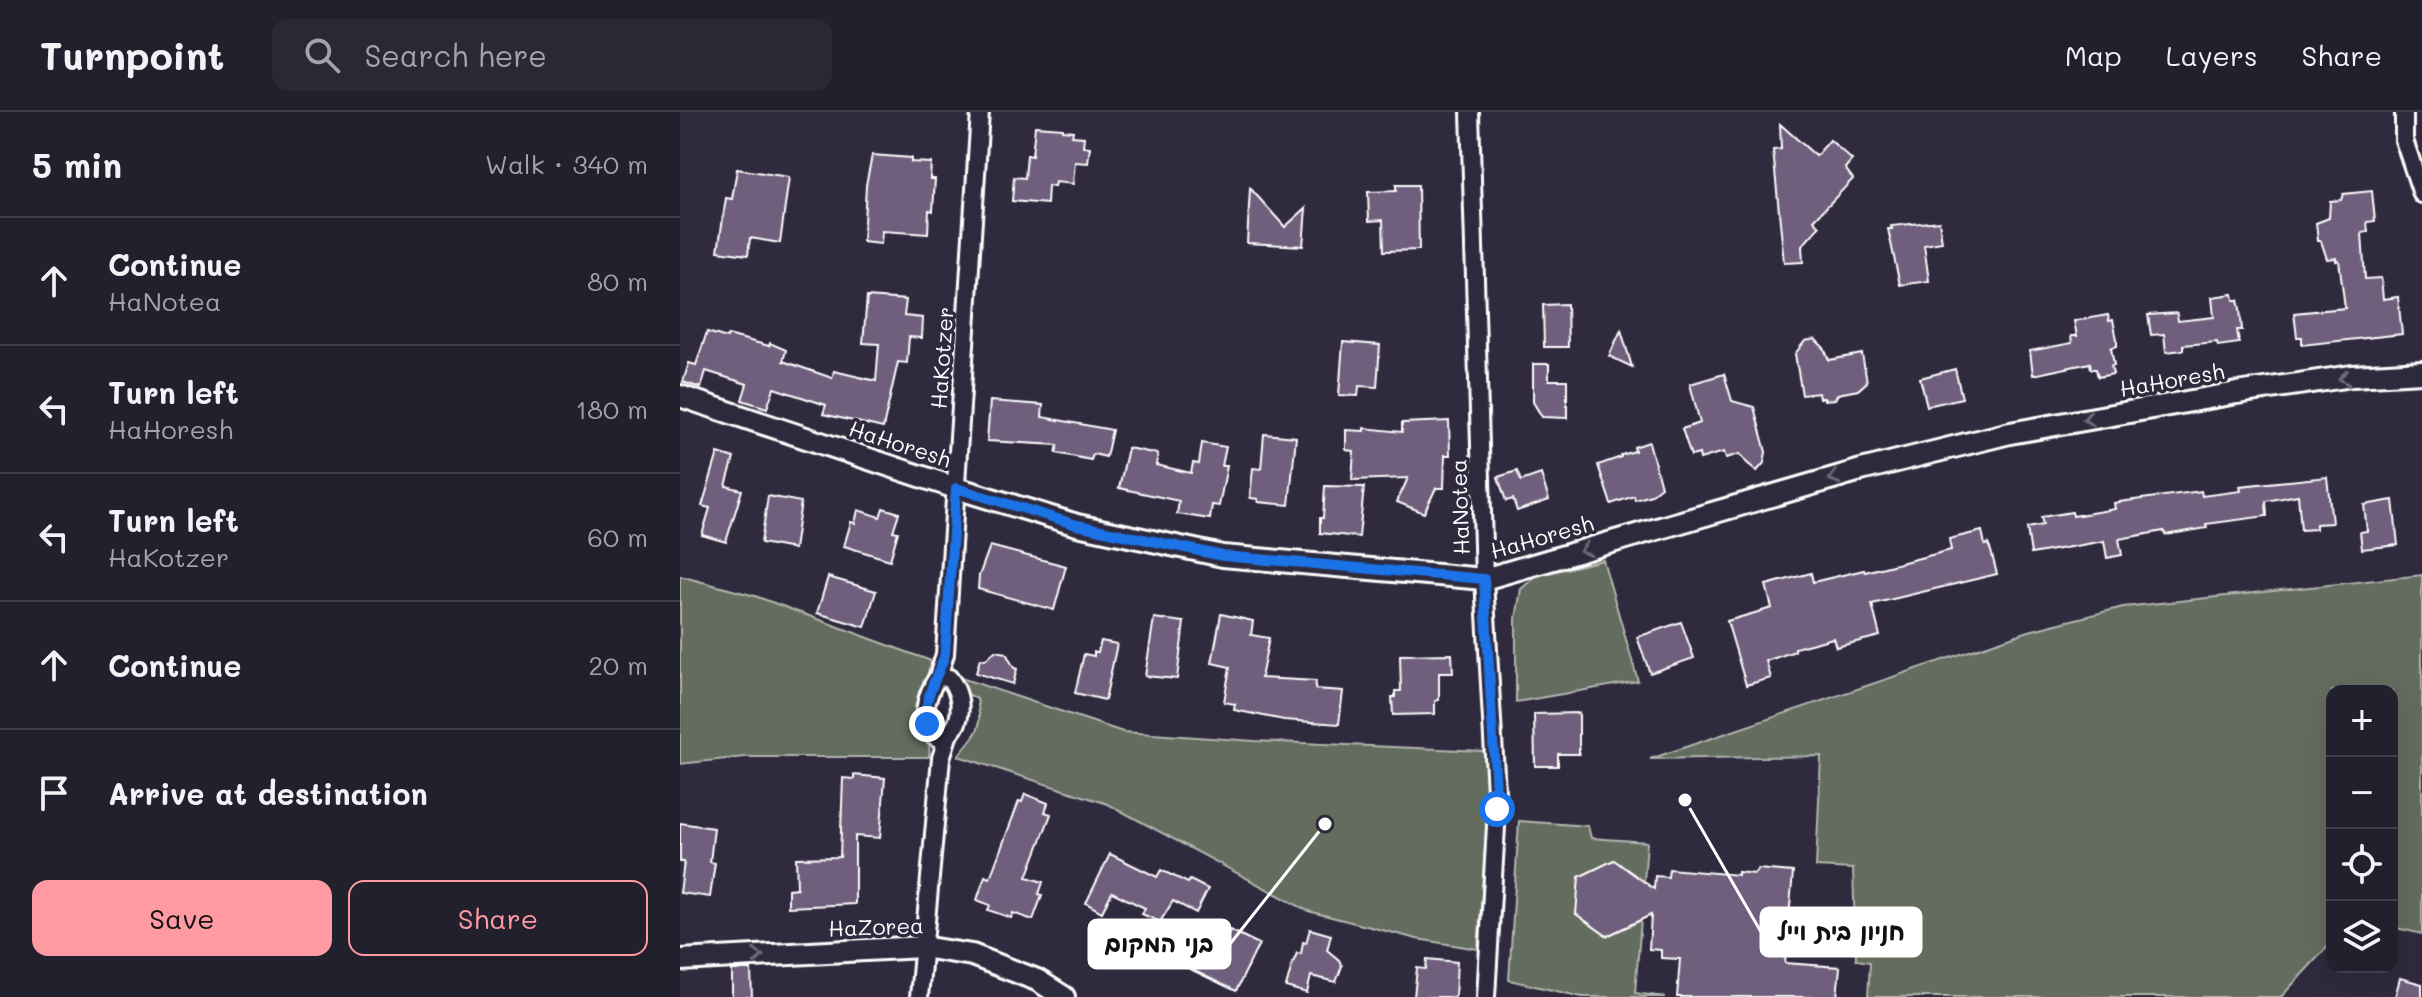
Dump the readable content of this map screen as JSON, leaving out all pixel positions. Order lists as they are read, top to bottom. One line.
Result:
{"streets":{"street":["HaKotzer","HaHoresh","HaNotea","HaZorea"]},"crossings":[["HaKotzer","HaHoresh"],["HaHoresh","HaNotea"]],"one_way":["HaHoresh","HaZorea"],"places":["חניון בית וייל","בני המקום"],"page":{"header":"Turnpoint","search":"Search here","nav":["Map","Layers","Share"],"heading":["5 min","Walk · 340 m"],"list":[["Continue","HaNotea","80 m"],["Turn left","HaHoresh","180 m"],["Turn left","HaKotzer","60 m"],["Continue","20 m"],"Arrive at destination"],"map_buttons":["+","−"],"buttons":["Save","Share"]}}
